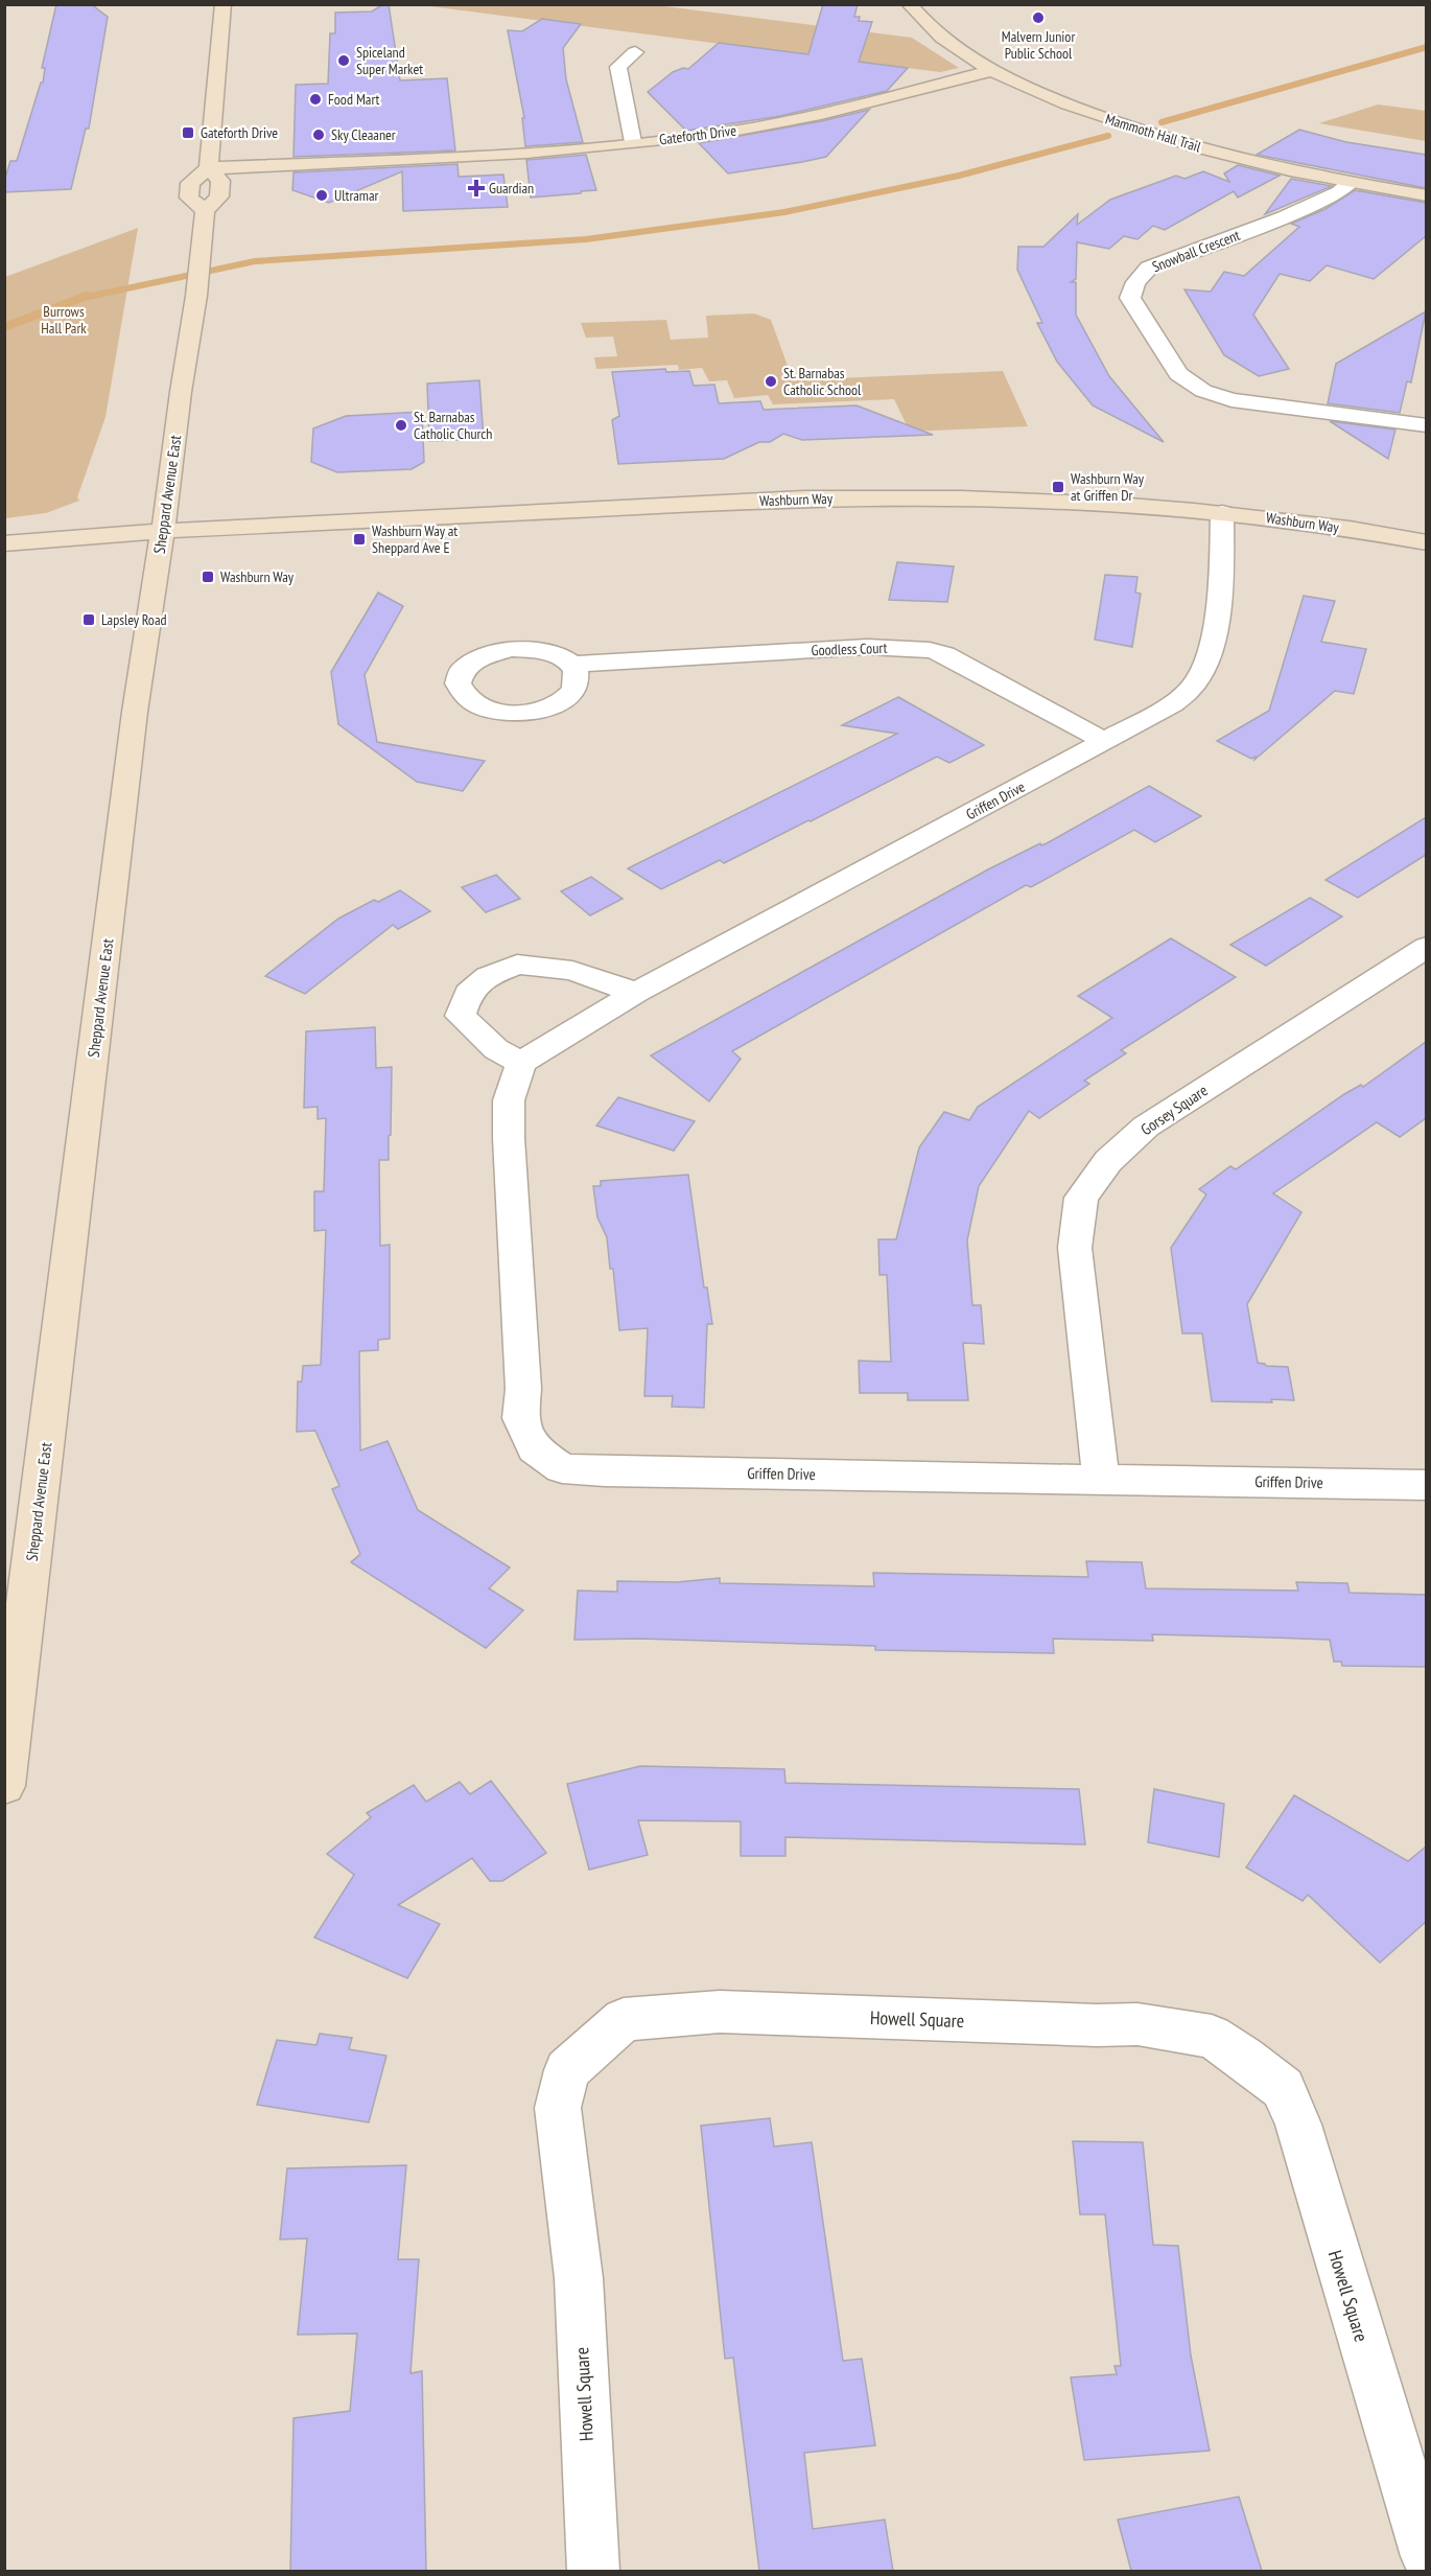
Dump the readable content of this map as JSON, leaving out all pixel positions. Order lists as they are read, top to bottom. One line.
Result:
{"streets":{"street":["Mammoth Hall Trail","Gateforth Drive","Snowball Crescent","Sheppard Avenue East","Washburn Way","Goodless Court","Griffen Drive","Gorsey Square","Howell Square"]},"crossings":[["Mammoth Hall Trail","Gateforth Drive"],["Mammoth Hall Trail","Snowball Crescent"],["Gateforth Drive","Sheppard Avenue East"],["Sheppard Avenue East","Washburn Way"],["Washburn Way","Griffen Drive"],["Goodless Court","Griffen Drive"],["Griffen Drive","Gorsey Square"]],"parks":["Burrows Hall Park"],"places":{"other":["Malvern Junior Public School","Spiceland Super Market","Food Mart","Sky Cleaaner","Ultramar","St. Barnabas Catholic School","St. Barnabas Catholic Church"],"transit":["Gateforth Drive","Washburn Way at Griffen Dr","Washburn Way at Sheppard Ave E","Washburn Way","Lapsley Road"],"health":["Guardian"]}}
